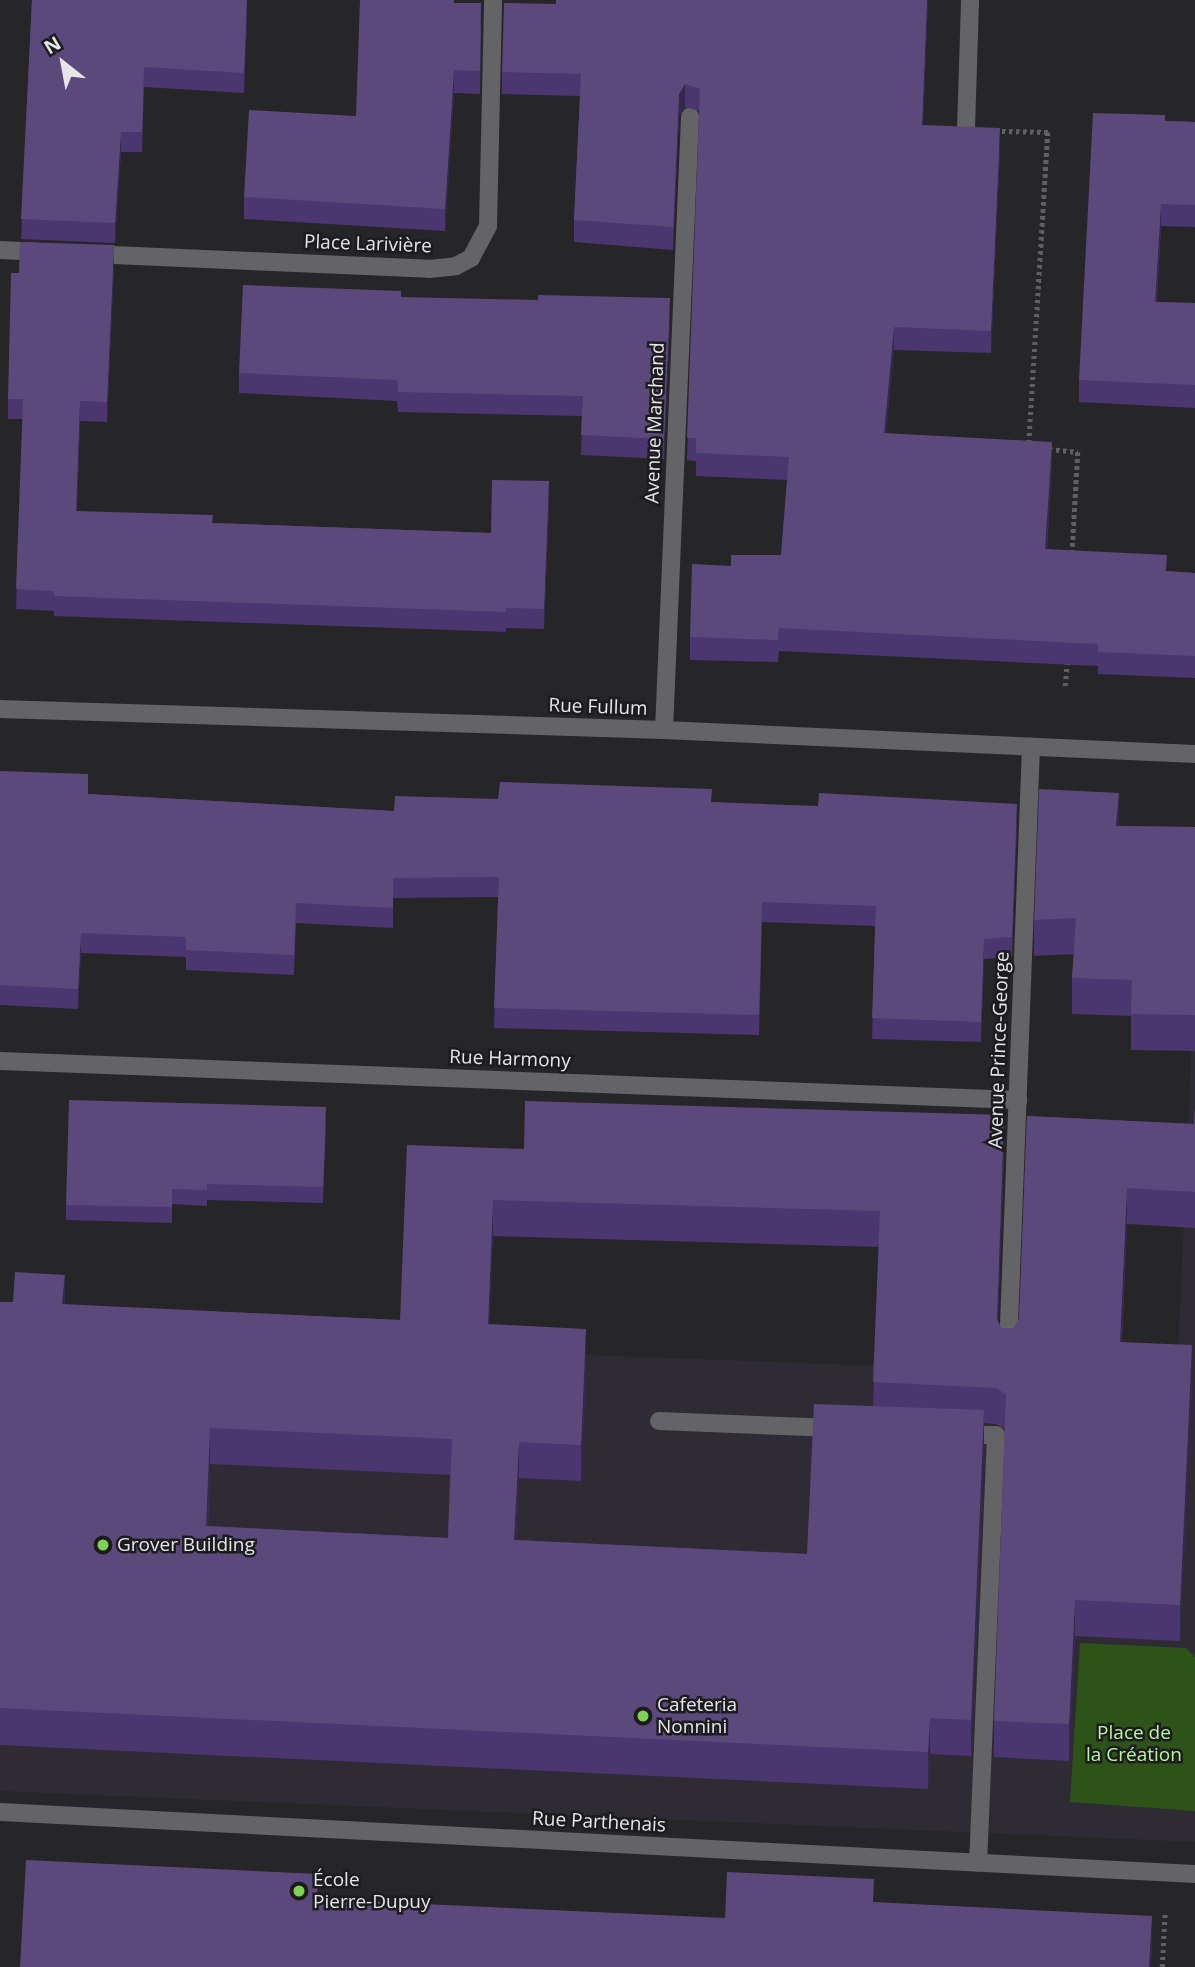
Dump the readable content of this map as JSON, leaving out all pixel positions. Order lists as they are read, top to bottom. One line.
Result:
{"streets":{"street":["Place Larivière","Avenue Marchand","Rue Fullum","Avenue Prince-George","Rue Harmony","Rue Parthenais"]},"crossings":[["Avenue Marchand","Rue Fullum"],["Rue Fullum","Avenue Prince-George"],["Avenue Prince-George","Rue Harmony"]],"parks":["Place de la Création"],"places":["Grover Building","Cafeteria Nonnini","École Pierre-Dupuy"],"north":"top left"}
